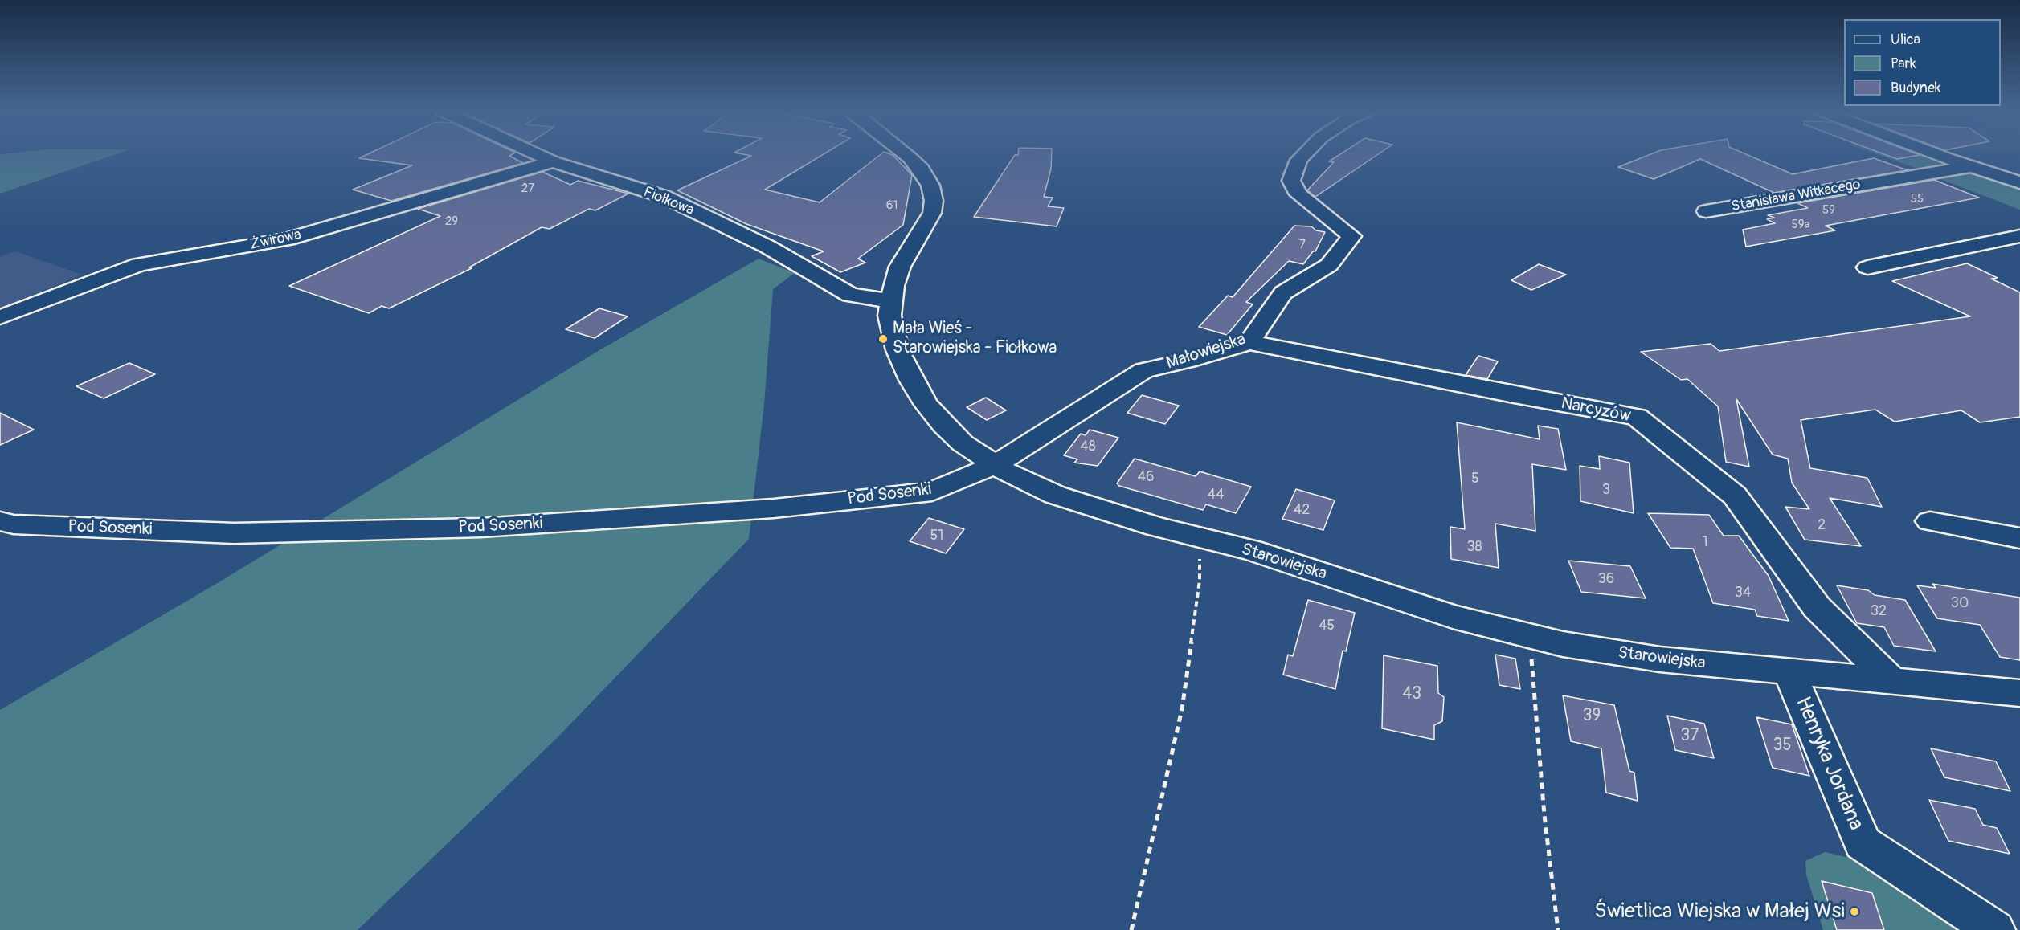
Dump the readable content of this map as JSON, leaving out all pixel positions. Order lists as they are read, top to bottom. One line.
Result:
{"streets":{"street":["Stanisława Witkacego","Fiołkowa","Żwirowa","Małowiejska","Narcyzów","Pod Sosenki","Starowiejska","Henryka Jordana"]},"crossings":[["Fiołkowa","Żwirowa"],["Fiołkowa","Starowiejska"],["Małowiejska","Narcyzów"],["Małowiejska","Pod Sosenki"],["Małowiejska","Starowiejska"],["Narcyzów","Starowiejska"],["Pod Sosenki","Starowiejska"],["Starowiejska","Henryka Jordana"]],"places":["Mała Wieś - Starowiejska - Fiołkowa","Świetlica Wiejska w Małej Wsi"],"house_numbers":["27","55","61","59","29","59a","7","48","46","5","3","44","42","2","51","1","38","36","34","30","32","45","43","39","37","35"],"legend":["Ulica","Park","Budynek"]}
